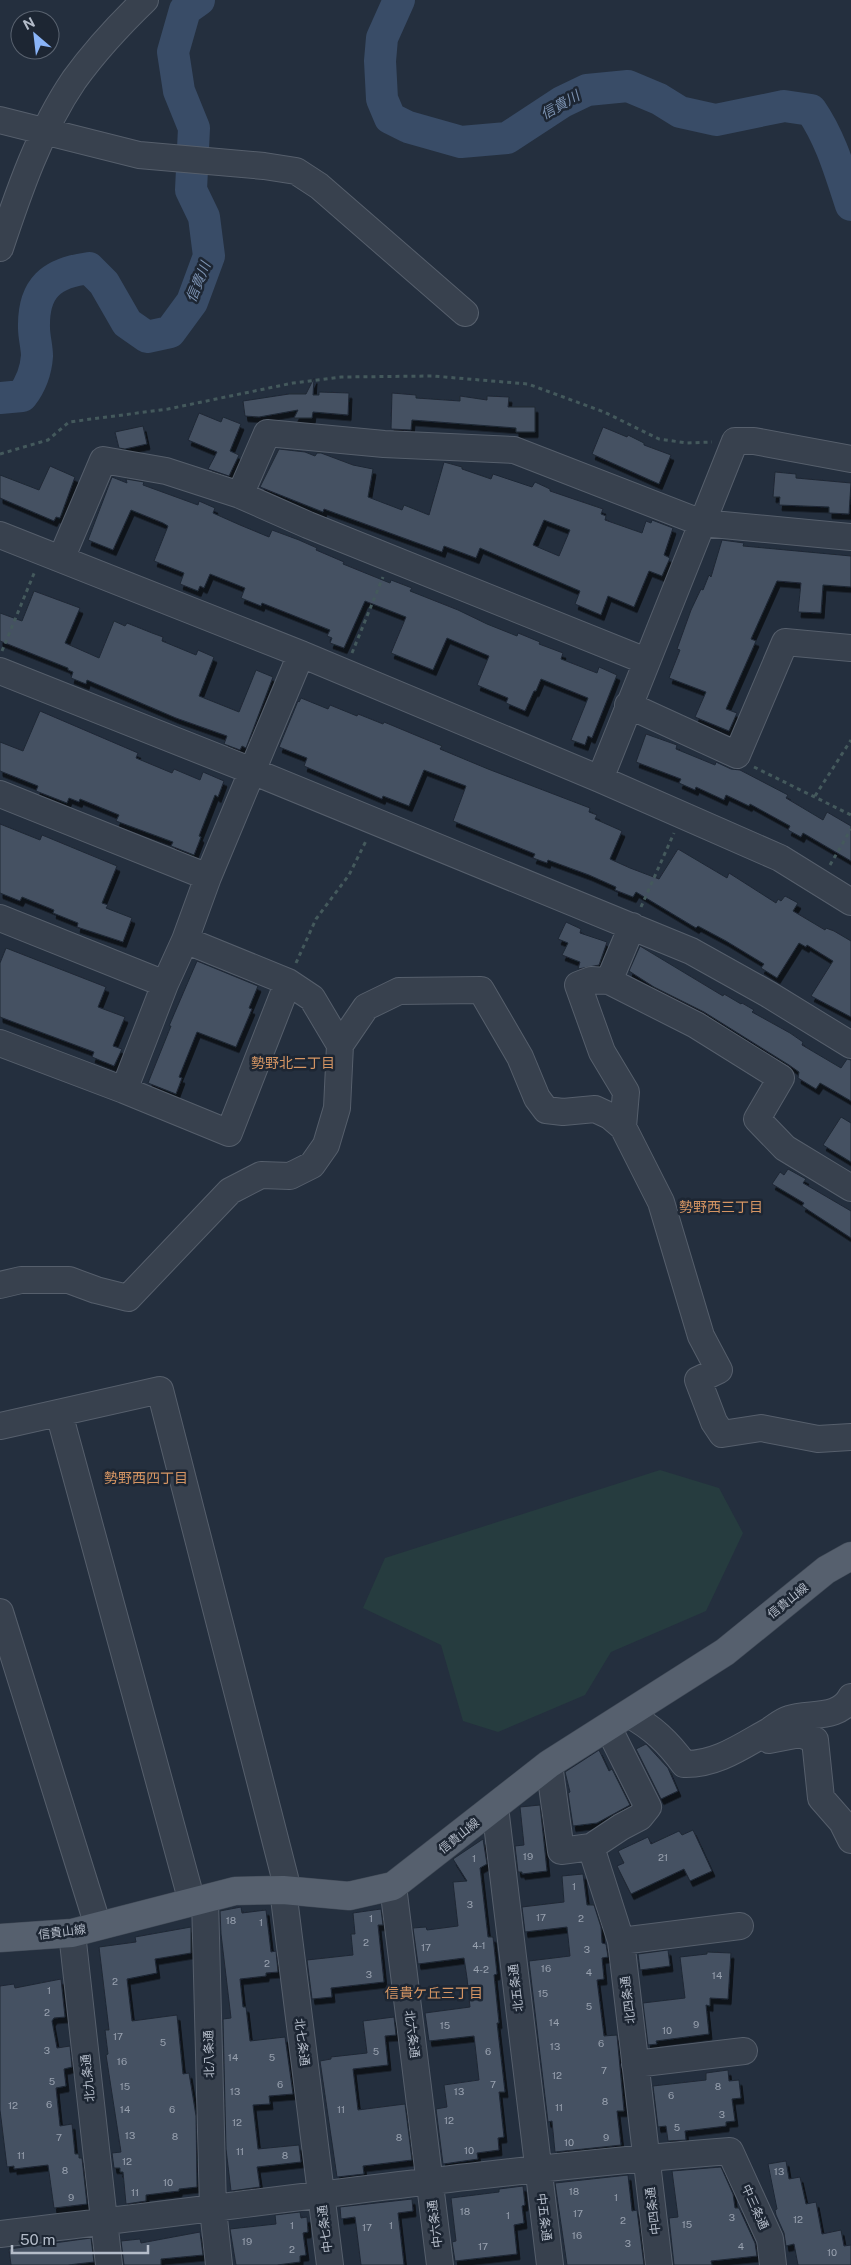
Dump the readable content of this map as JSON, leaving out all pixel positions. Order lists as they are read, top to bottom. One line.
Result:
{"streets":{"main road":["信貴山線"],"street":["北五条通","北四条通","北六条通","北七条通","北八条通","北九条通","中三条通","中四条通","中五条通","中六条通","中七条通"]},"crossings":[["信貴山線","北五条通"],["信貴山線","北六条通"],["信貴山線","北七条通"],["信貴山線","北八条通"],["信貴山線","北九条通"],["北五条通","中五条通"],["北四条通","中三条通"],["北四条通","中四条通"],["北六条通","中六条通"],["北七条通","北八条通"],["北七条通","中七条通"],["中三条通","中四条通"]],"districts":["勢野北二丁目","勢野西三丁目","勢野西四丁目","信貴ケ丘三丁目"],"water":["信貴川"],"house_numbers":["19","21","1","1","3","17","1","2","18","1","2","4-1","17","3","2","16","4-2","4","3","14","2","1","15","5","2","14","9","15","10","17","5","6","13","3","5","6","14","5","16","7","12","5","6","7","15","8","13","13","6","8","6","12","11","14","6","11","3","12","12","5","13","8","7","8","9","10","10","11","11","8","12","8","13","10","18","11","9","1","18","17","1","3","12","2","15","1","1","17","16","19","3","17","4","2","10"],"scale_bar":"50 m","north":"top left"}
